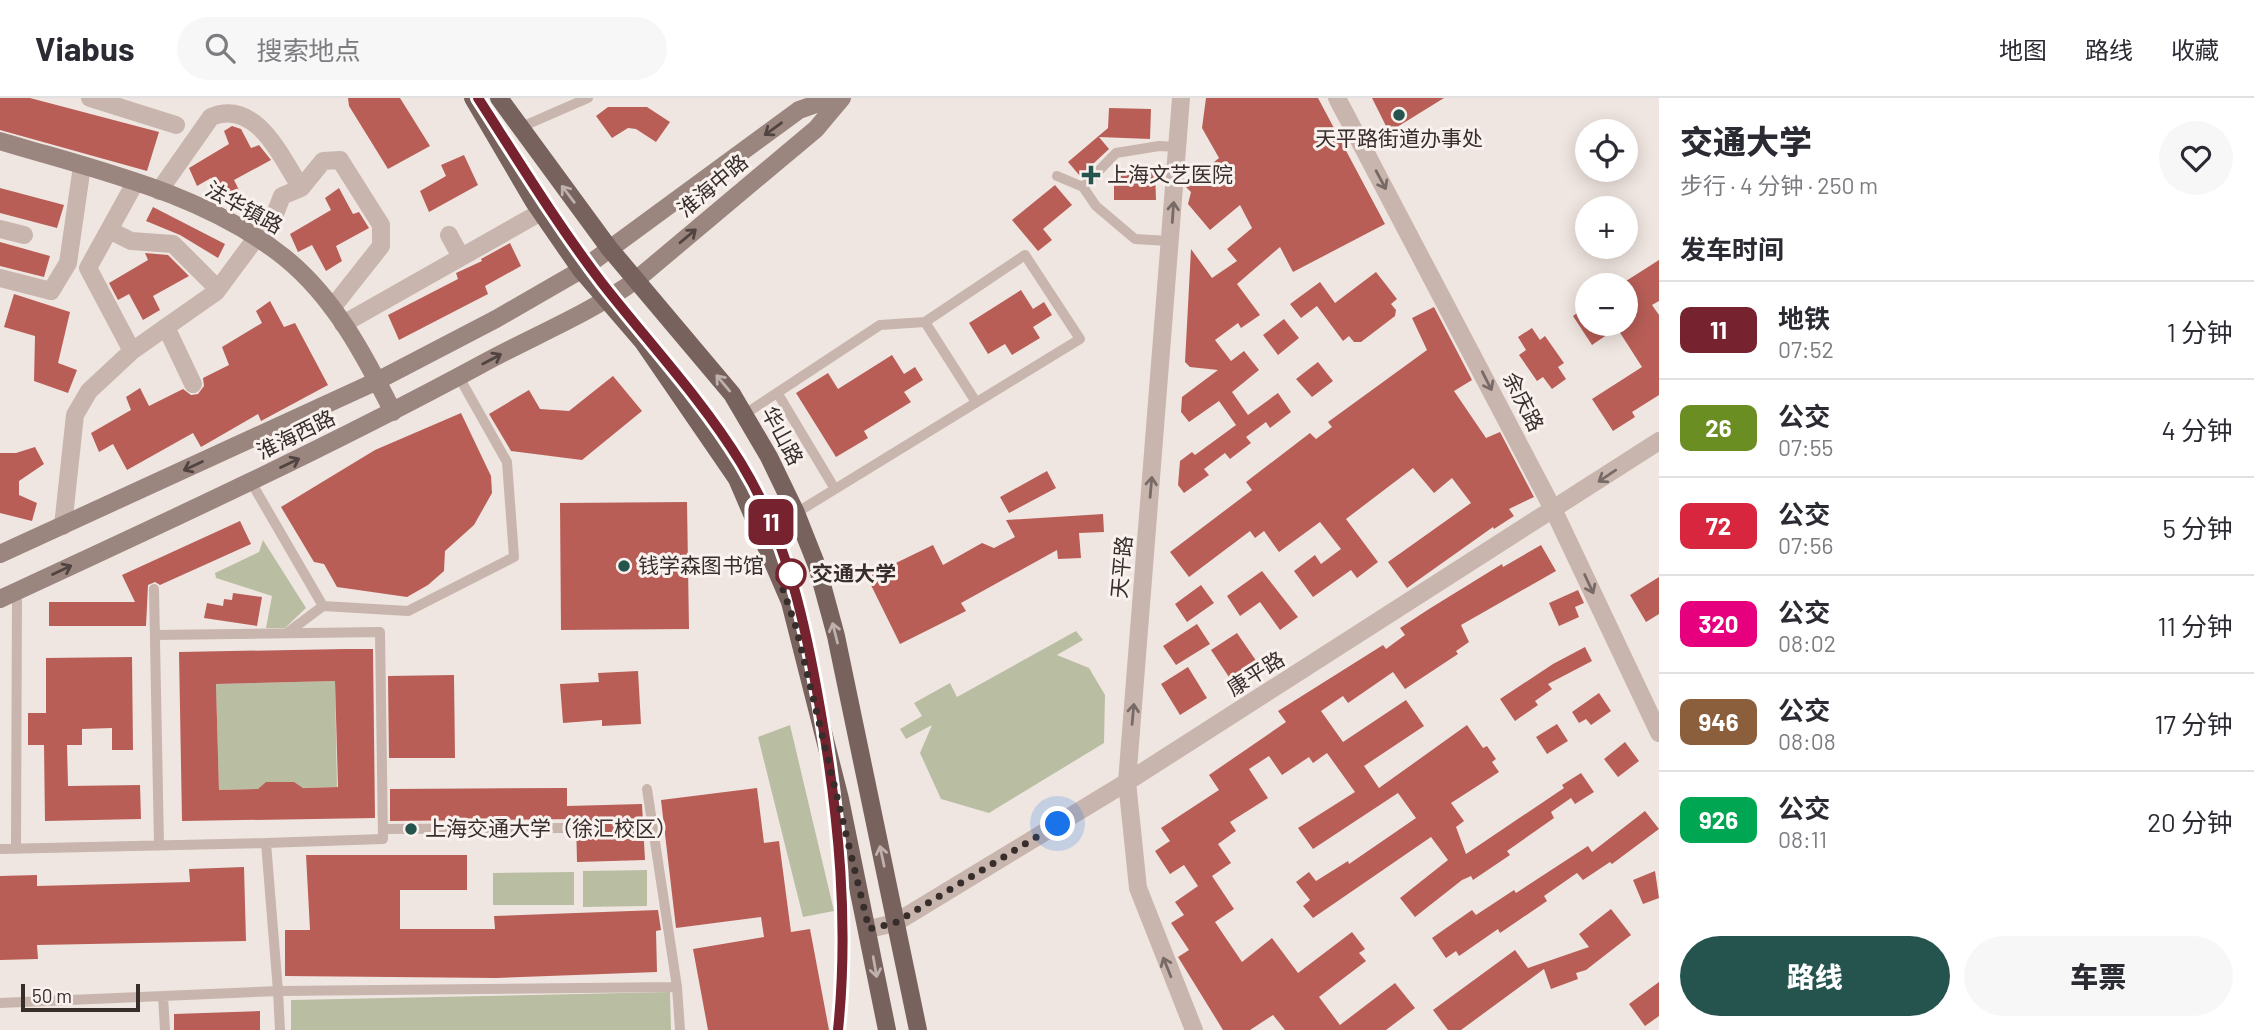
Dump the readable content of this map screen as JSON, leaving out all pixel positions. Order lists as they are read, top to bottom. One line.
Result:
{"streets":{"main road":["淮海中路","法华镇路","淮海西路","华山路"],"street":["余庆路","天平路","康平路"]},"crossings":[["淮海中路","淮海西路"],["淮海中路","华山路"],["法华镇路","淮海西路"],["余庆路","康平路"],["华山路","康平路"],["天平路","康平路"]],"one_way":["余庆路","天平路"],"places":{"other":["天平路街道办事处","钱学森图书馆","交通大学","上海交通大学（徐汇校区）"],"health":["上海文艺医院"]},"lines":["metro line 11"],"scale_bar":"50 m","page":{"header":"Viabus","search":"搜索地点","nav":["地图","路线","收藏"],"on_map":"11","heading":[["交通大学","步行 · 4 分钟 · 250 m"],"发车时间"],"map_buttons":["+","−"],"list":[{"mark":"11","name":"地铁","note":"07:52","value":"1 分钟"},{"mark":"26","name":"公交","note":"07:55","value":"4 分钟"},{"mark":"72","name":"公交","note":"07:56","value":"5 分钟"},{"mark":"320","name":"公交","note":"08:02","value":"11 分钟"},{"mark":"946","name":"公交","note":"08:08","value":"17 分钟"},{"mark":"926","name":"公交","note":"08:11","value":"20 分钟"}],"buttons":["路线","车票"],"scale":"50 m"}}
